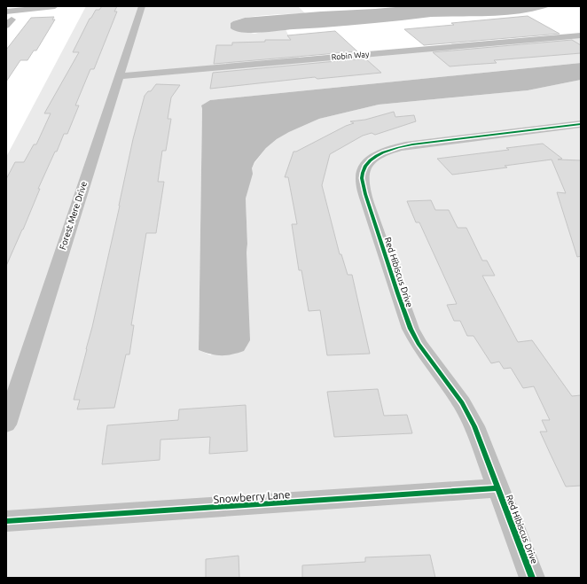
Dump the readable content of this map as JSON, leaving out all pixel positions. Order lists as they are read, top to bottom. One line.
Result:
{"streets":{"street":["Robin Way","Forest Mere Drive","Red Hibiscus Drive","Snowberry Lane"]},"crossings":[["Robin Way","Forest Mere Drive"],["Red Hibiscus Drive","Snowberry Lane"]]}
